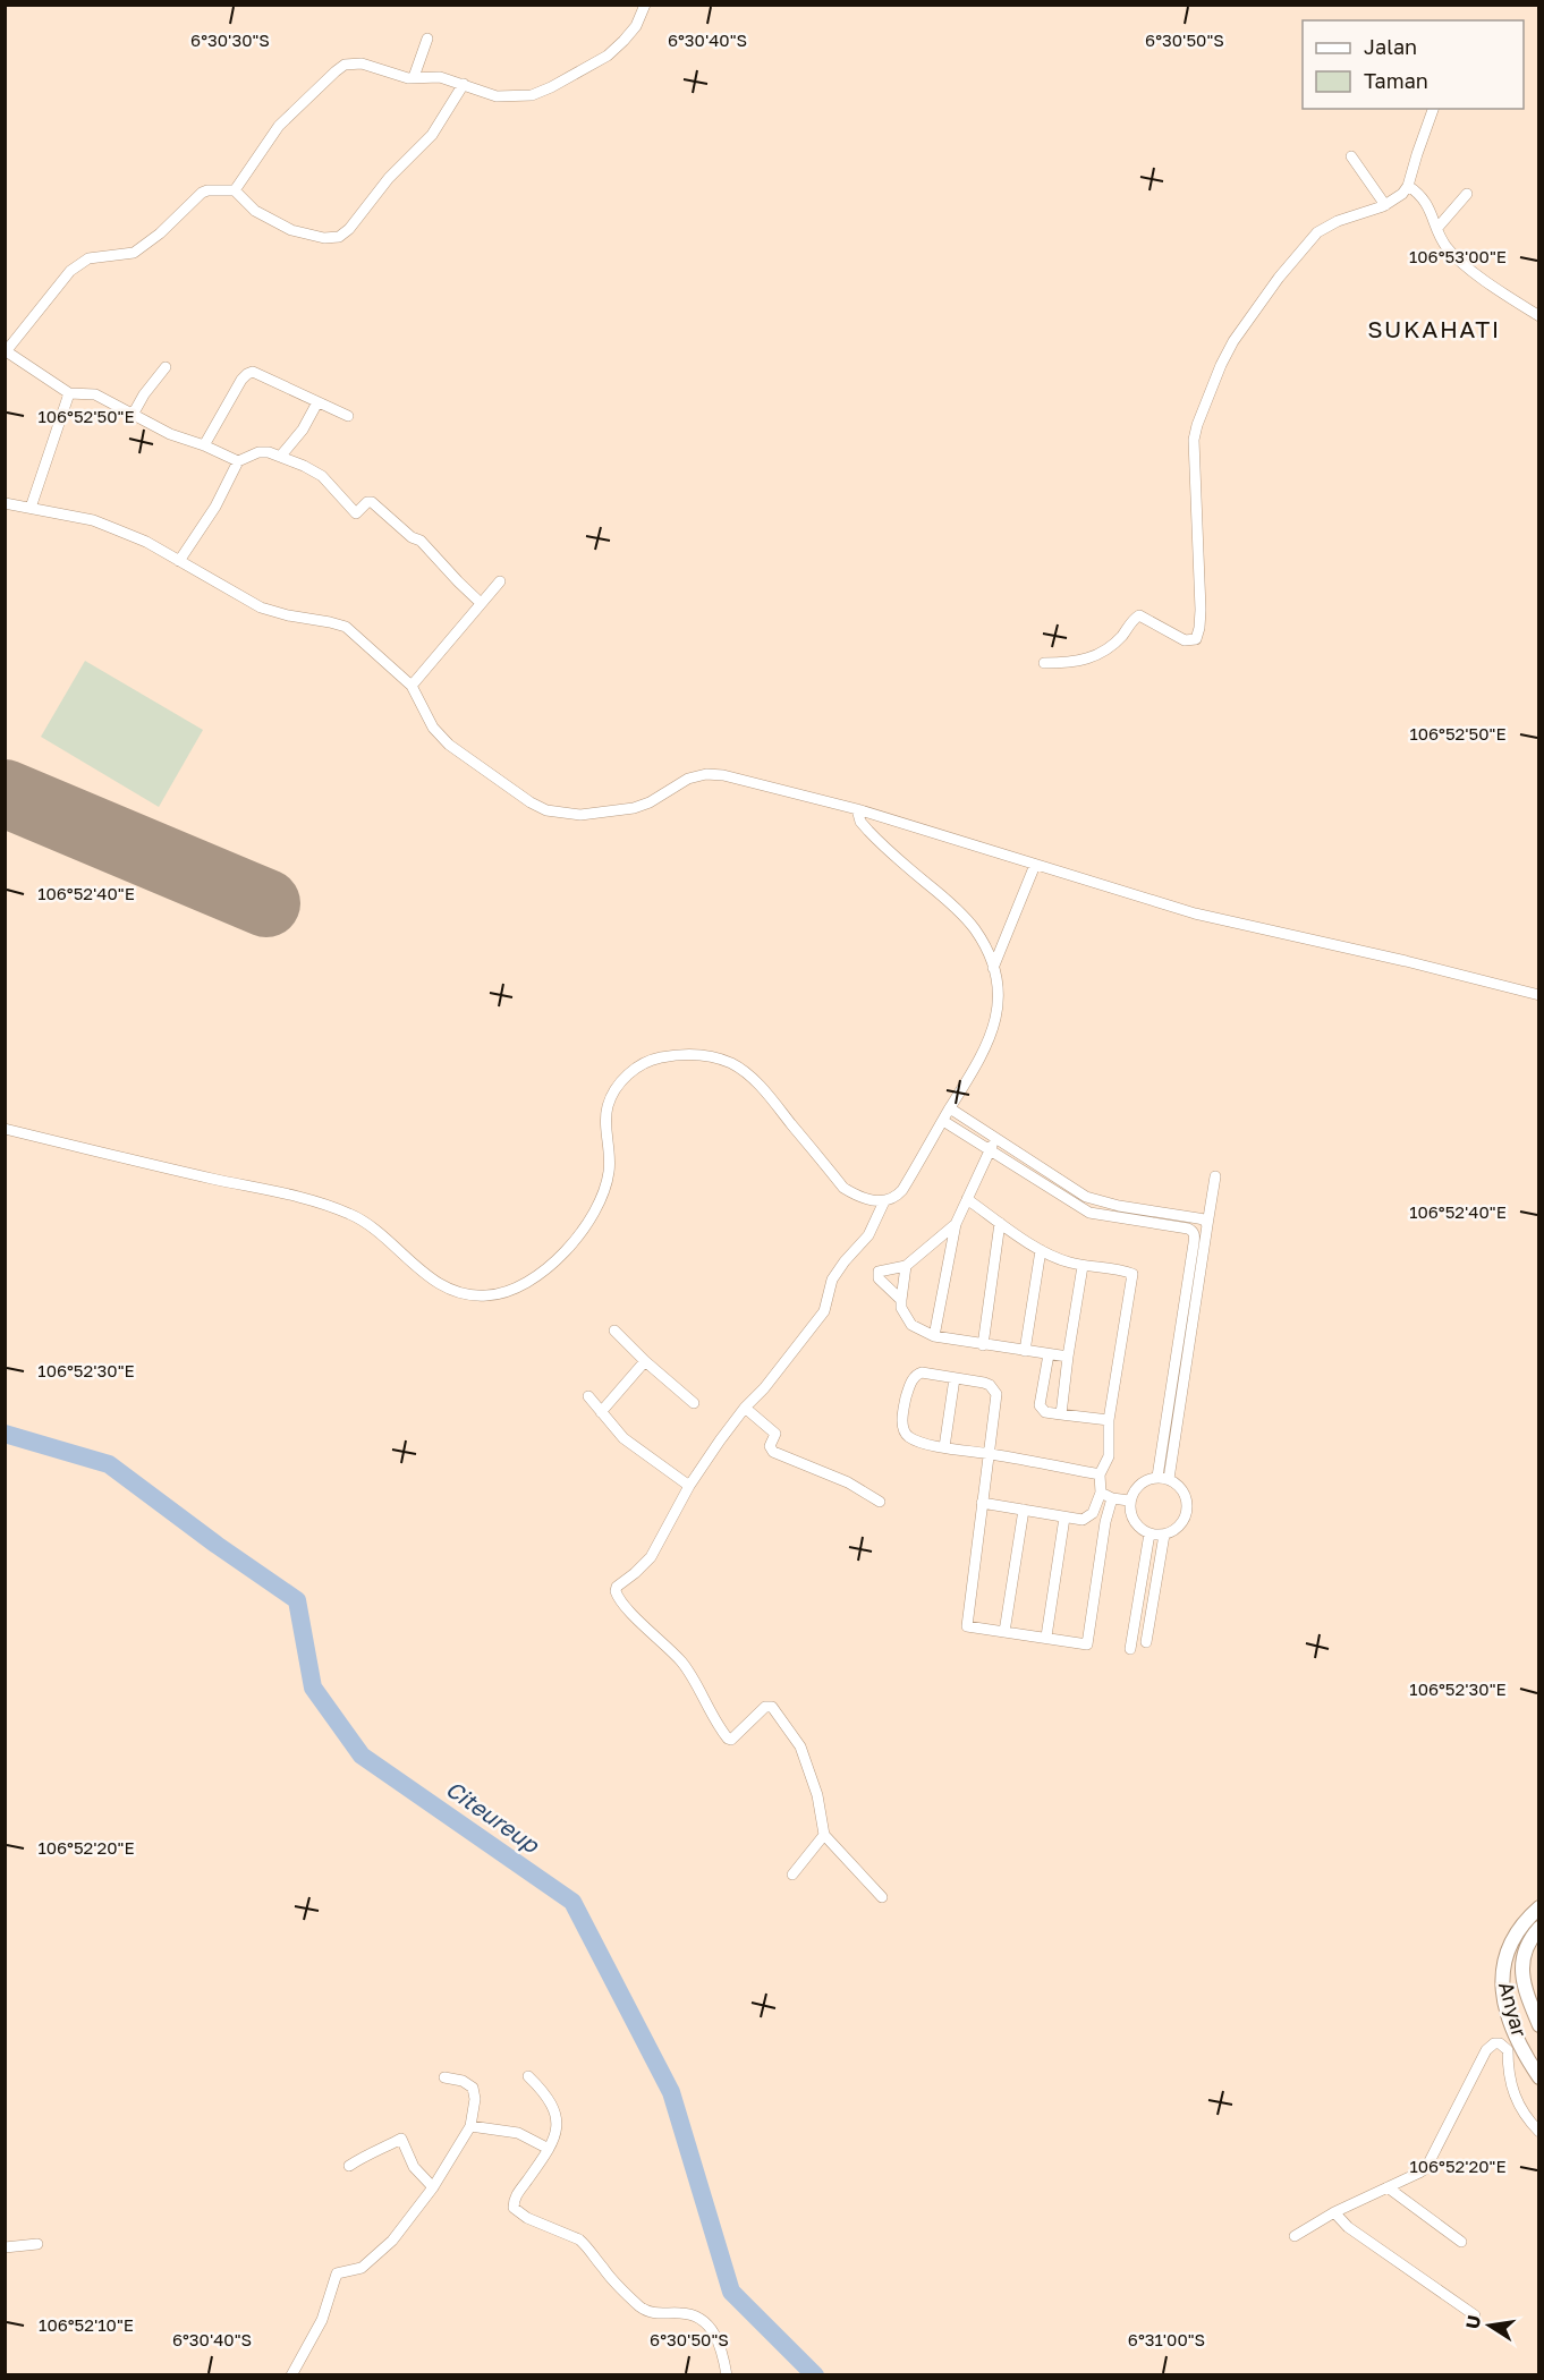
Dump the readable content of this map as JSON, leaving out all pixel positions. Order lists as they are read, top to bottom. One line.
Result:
{"streets":{"street":["Anyar"]},"districts":["SUKAHATI"],"water":["Citeureup"],"legend":["Jalan","Taman"],"north":"left","coordinates":["6°30'30\"S","6°30'40\"S","6°30'50\"S","106°53'00\"E","106°52'50\"E","106°52'40\"E","106°52'30\"E","106°52'20\"E","106°52'10\"E","6°31'00\"S"]}
